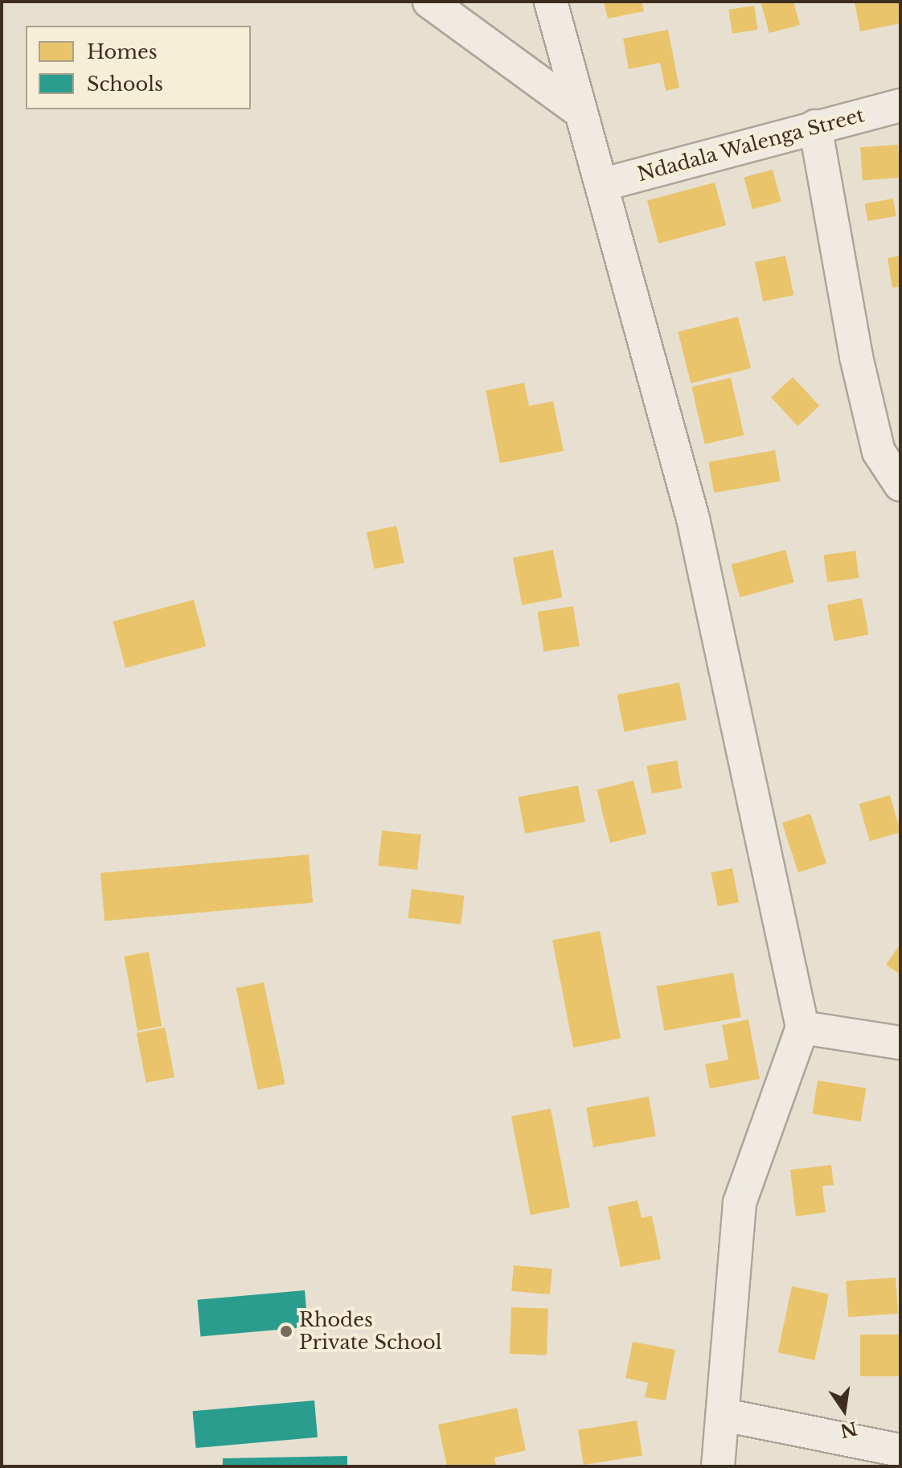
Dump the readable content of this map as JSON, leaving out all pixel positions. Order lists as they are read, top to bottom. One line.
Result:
{"streets":{"street":["Ndadala Walenga Street"]},"places":["Rhodes Private School"],"legend":["Homes","Schools"],"north":"bottom"}
